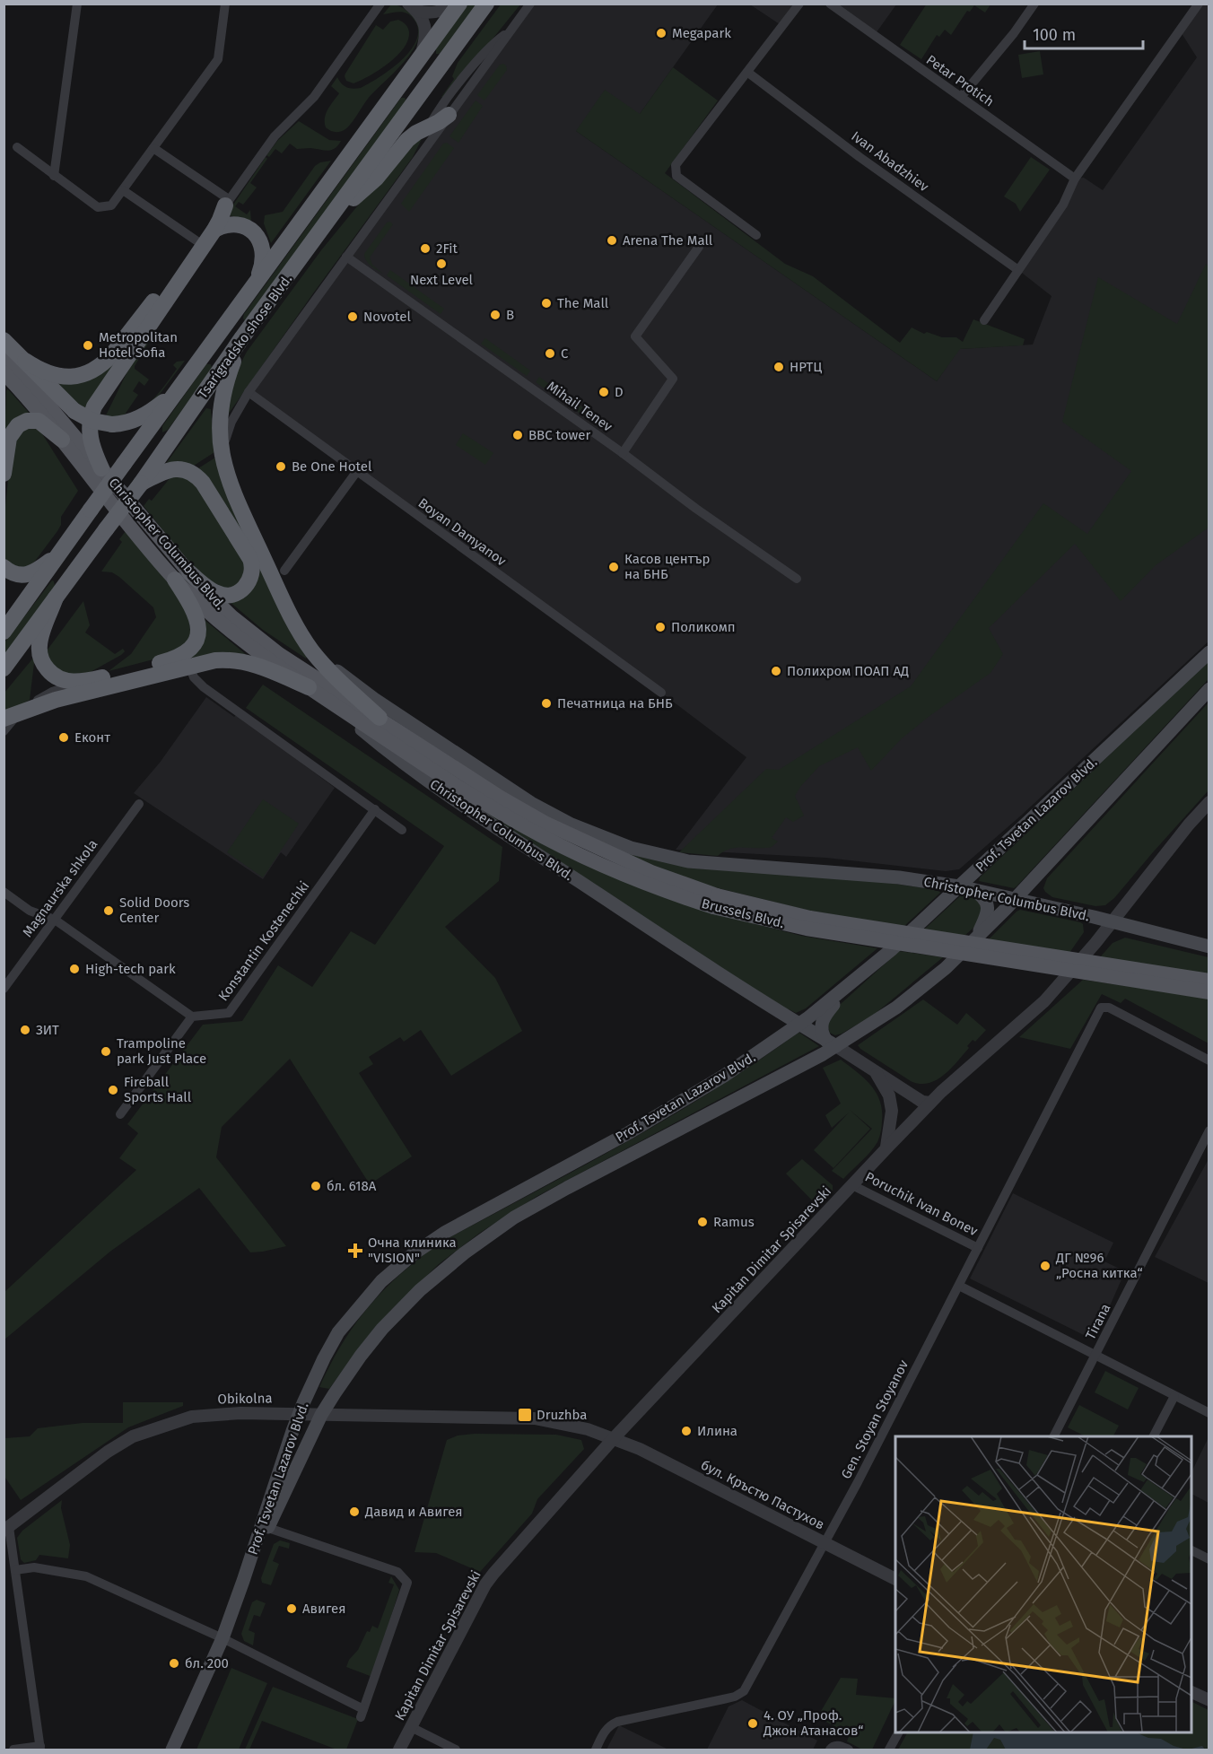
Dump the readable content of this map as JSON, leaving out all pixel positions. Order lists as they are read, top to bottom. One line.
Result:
{"streets":{"highway":["Tsarigradsko shose Blvd."],"main road":["Christopher Columbus Blvd.","Prof. Tsvetan Lazarov Blvd.","Brussels Blvd."],"street":["Petar Protich","Ivan Abadzhiev","Mihail Tenev","Boyan Damyanov","Magnaurska shkola","Konstantin Kostenechki","Рoruchik Ivan Bonev","Kapitan Dimitar Spisarevski","Tirana","Obikolna","Gen. Stoyan Stoyanov","бул. Кръстю Пастухов"]},"crossings":[["Christopher Columbus Blvd.","Prof. Tsvetan Lazarov Blvd."],["Christopher Columbus Blvd.","Brussels Blvd."],["Christopher Columbus Blvd.","Kapitan Dimitar Spisarevski"],["Prof. Tsvetan Lazarov Blvd.","Obikolna"],["Рoruchik Ivan Bonev","Kapitan Dimitar Spisarevski"],["Рoruchik Ivan Bonev","Gen. Stoyan Stoyanov"],["Kapitan Dimitar Spisarevski","Obikolna"],["Kapitan Dimitar Spisarevski","бул. Кръстю Пастухов"],["Obikolna","бул. Кръстю Пастухов"],["Gen. Stoyan Stoyanov","бул. Кръстю Пастухов"]],"places":{"other":["Megapark","Arena The Mall","2Fit","Next Level","The Mall","B","Novotel","Metropolitan Hotel Sofia","C","НРТЦ","D","BBC tower","Be One Hotel","Касов център на БНБ","Поликомп","Полихром ПОАП АД","Печатница на БНБ","Еконт","Solid Doors Center","High-tech park","ЗИТ","Trampoline park Just Place","Fireball Sports Hall","бл. 618А","Ramus","ДГ №96 „Росна китка“","Илина","Давид и Авигея","Авигея","бл. 200","4. ОУ „Проф. Джон Атанасов“"],"health":["Очна клиника \"VISION\""],"transit":["Druzhba"]},"scale_bar":"100 m"}
